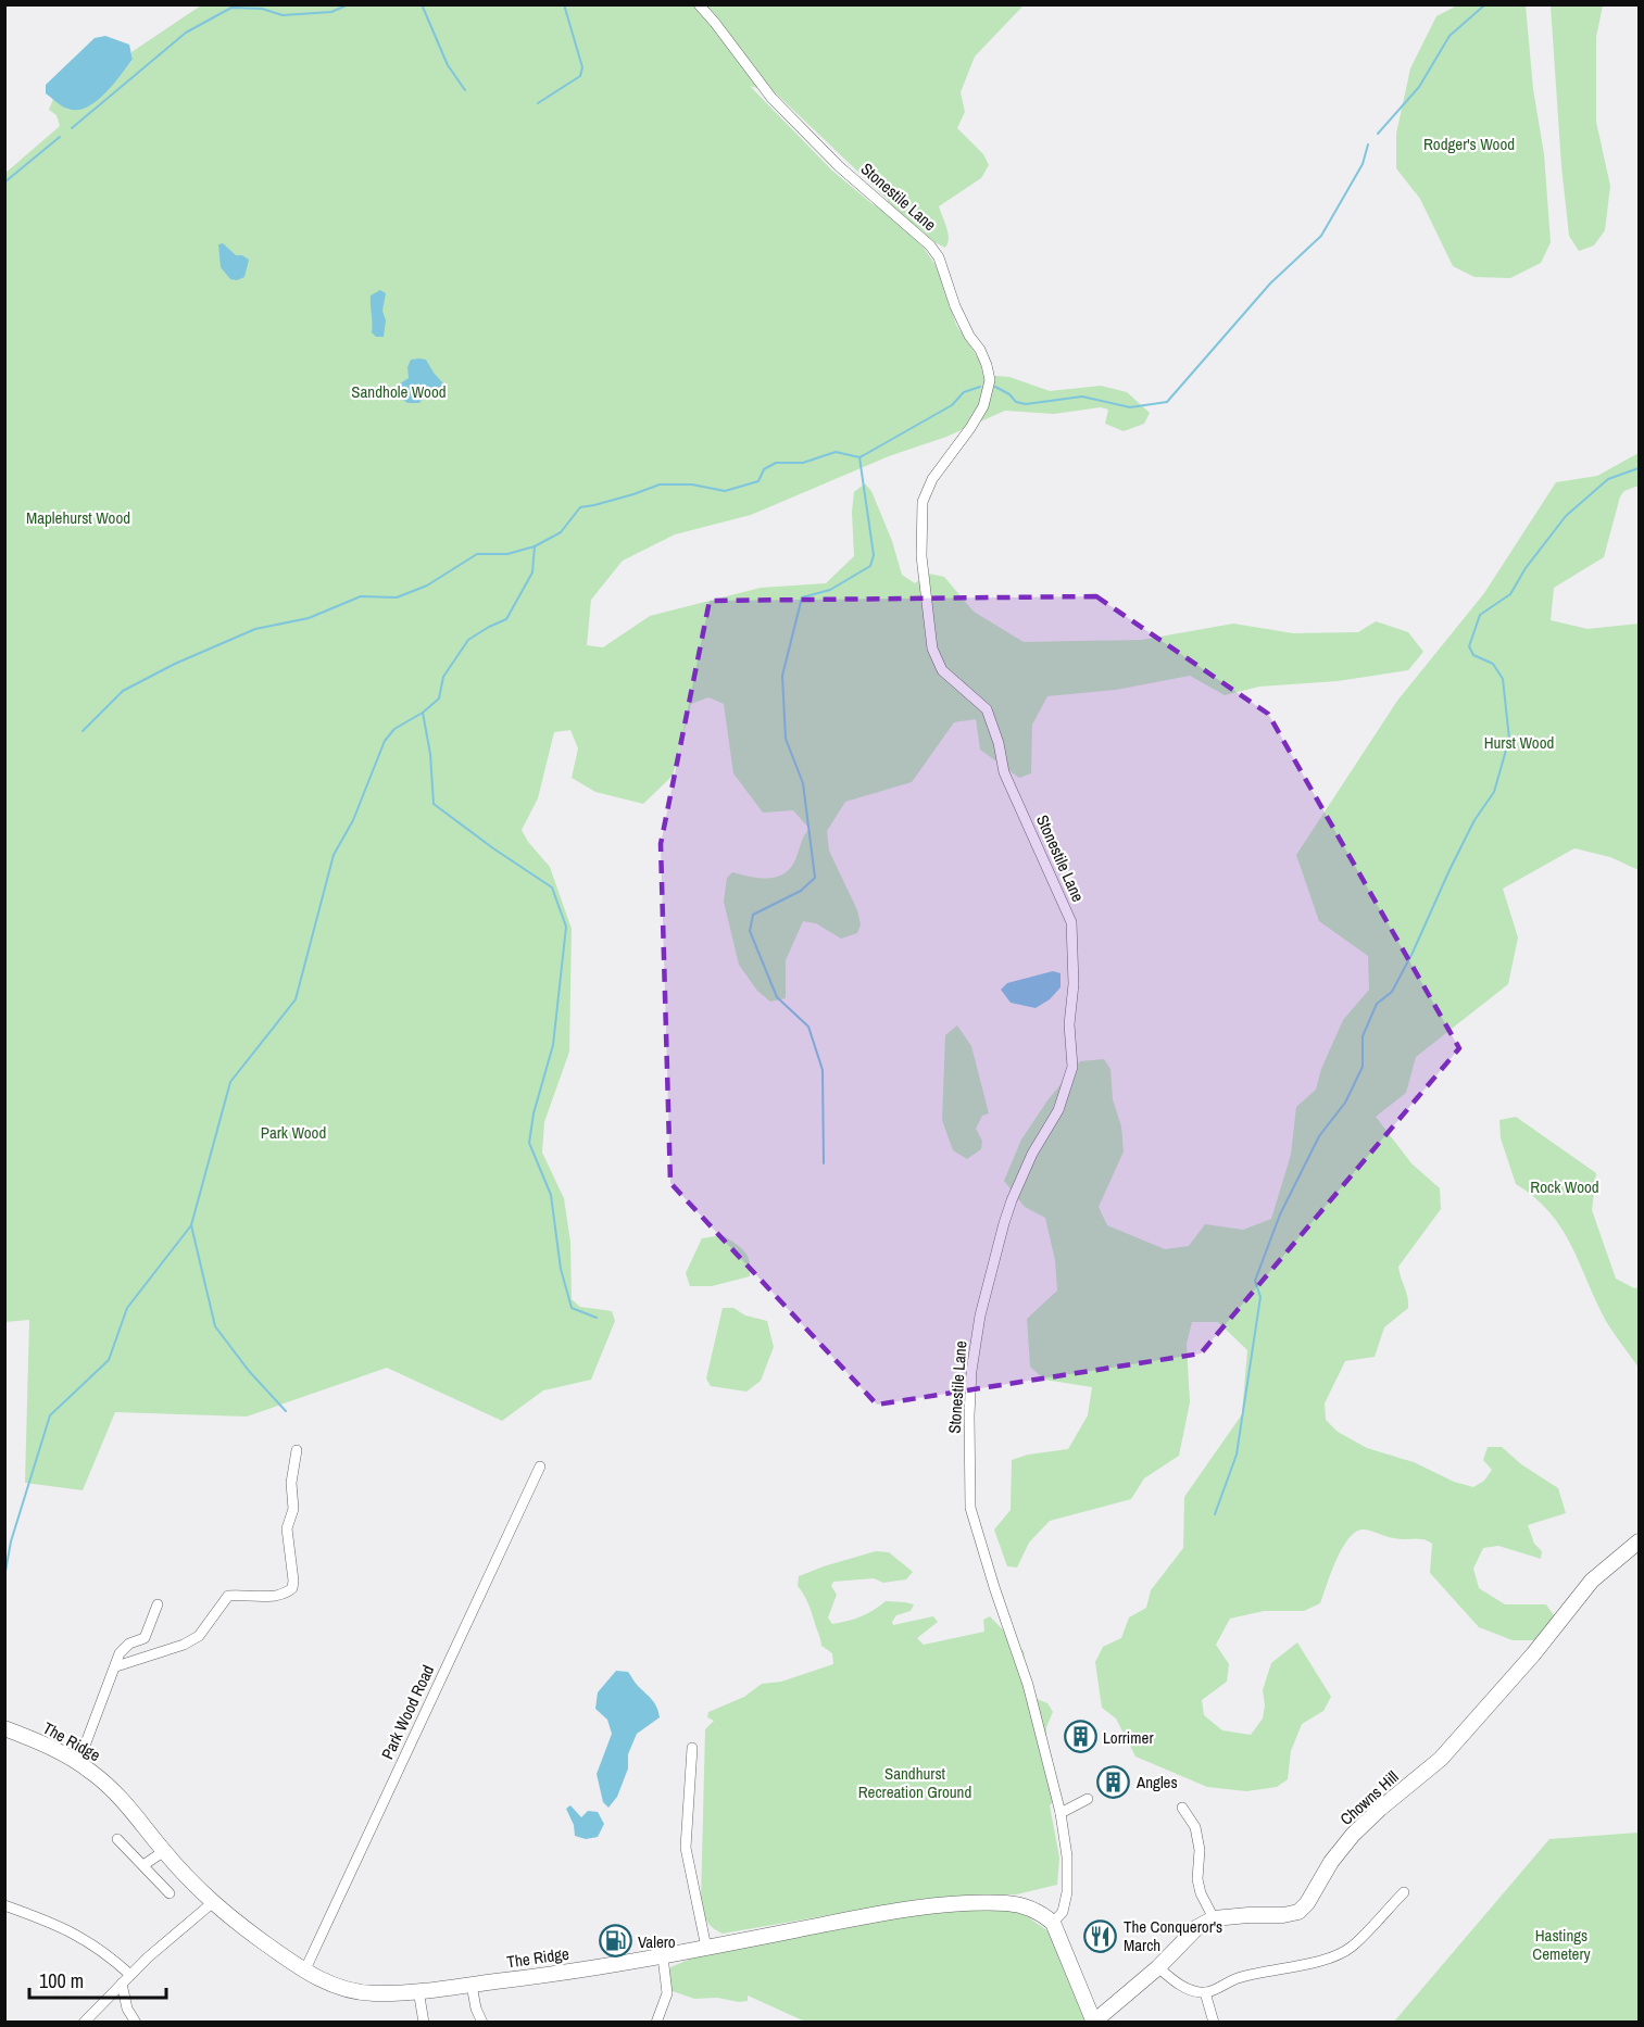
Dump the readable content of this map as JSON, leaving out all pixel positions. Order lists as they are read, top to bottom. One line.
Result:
{"streets":{"main road":["The Ridge","Chowns Hill"],"street":["Stonestile Lane","Park Wood Road"]},"crossings":[["Stonestile Lane","The Ridge"],["Park Wood Road","The Ridge"]],"parks":["Rodger's Wood","Sandhole Wood","Maplehurst Wood","Hurst Wood","Park Wood","Rock Wood","Sandhurst Recreation Ground","Hastings Cemetery"],"places":{"building":["Lorrimer","Angles"],"restaurant":["The Conqueror's March"],"fuel station":["Valero"]},"scale_bar":"100 m"}
